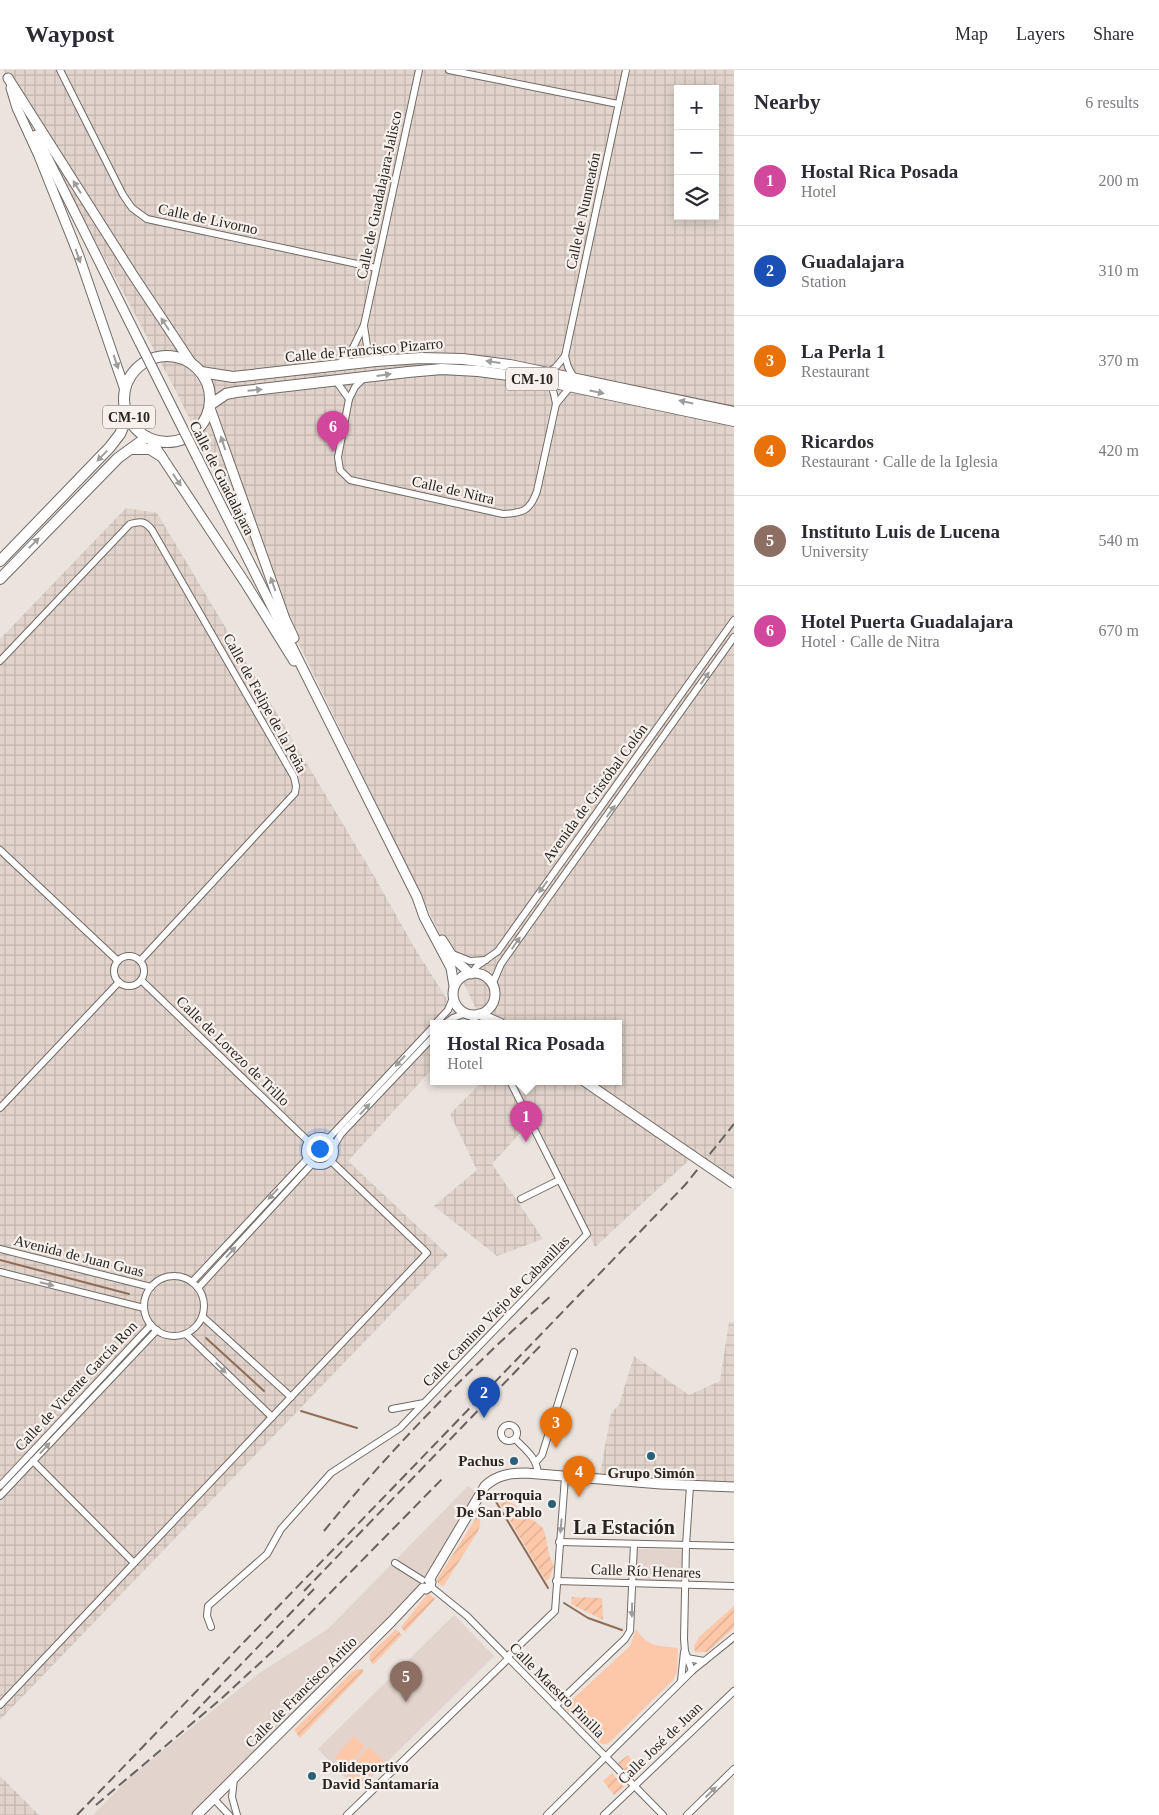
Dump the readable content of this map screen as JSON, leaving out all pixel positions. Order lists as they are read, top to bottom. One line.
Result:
{"streets":{"main road":["Calle de Francisco Pizarro","CM-10","Calle de Guadalajara","Calle de Francisco Aritio"],"street":["Calle de Guadalajara-Jalisco","Calle de Nunneatón","Calle de Livorno","Calle de Nitra","Calle de Felipe de la Peña","Avenida de Cristóbal Colón","Calle de Lorezo de Trillo","Avenida de Juan Guas","Calle Camino Viejo de Cabanillas","Calle de Vicente García Ron","Calle Río Henares","Calle Maestro Pinilla","Calle José de Juan"]},"crossings":[["Calle de Guadalajara-Jalisco","Calle de Livorno"],["Calle de Guadalajara-Jalisco","Calle de Francisco Pizarro"],["Calle de Francisco Pizarro","CM-10"],["Calle de Francisco Pizarro","Calle de Nitra"],["Calle de Guadalajara","Avenida de Cristóbal Colón"],["Calle de Felipe de la Peña","Calle de Lorezo de Trillo"],["Avenida de Juan Guas","Calle de Vicente García Ron"],["Calle Maestro Pinilla","Calle de Francisco Aritio"],["Calle Maestro Pinilla","Calle José de Juan"]],"districts":["La Estación"],"places":["Grupo Simón","Pachus","Parroquia De San Pablo","Polideportivo David Santamaría"],"page":{"header":"Waypost","nav":["Map","Layers","Share"],"heading":["Nearby","6 results"],"map_buttons":["+","−"],"list":[{"mark":"1","name":"Hostal Rica Posada","note":"Hotel","value":"200 m"},{"mark":"2","name":"Guadalajara","note":"Station","value":"310 m"},{"mark":"3","name":"La Perla 1","note":"Restaurant","value":"370 m"},{"mark":"4","name":"Ricardos","note":"Restaurant · Calle de la Iglesia","value":"420 m"},{"mark":"5","name":"Instituto Luis de Lucena","note":"University","value":"540 m"},{"mark":"6","name":"Hotel Puerta Guadalajara","note":"Hotel · Calle de Nitra","value":"670 m"}],"pins":["6","1","2","3","4","5"],"popup":["Hostal Rica Posada","Hotel"]}}
